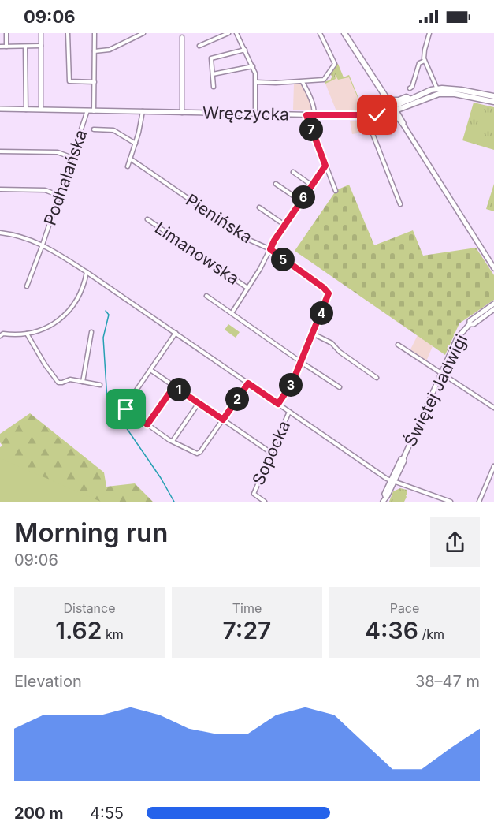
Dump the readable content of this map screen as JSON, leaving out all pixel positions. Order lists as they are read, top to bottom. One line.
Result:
{"streets":{"main road":["Wręczycka","Świętej Jadwigi"],"street":["Podhalańska","Pienińska","Limanowska","Sopocka"]},"crossings":[["Wręczycka","Podhalańska"]],"page":{"status":"09:06","pins":["7","6","5","4","3","1","2"],"heading":["Morning run","09:06"],"stats":[["Distance","1.62 km"],["Time","7:27"],["Pace","4:36 /km"]],"chart":["Elevation","38–47 m"],"list":[{"name":"200 m","note":"4:55"}]}}
